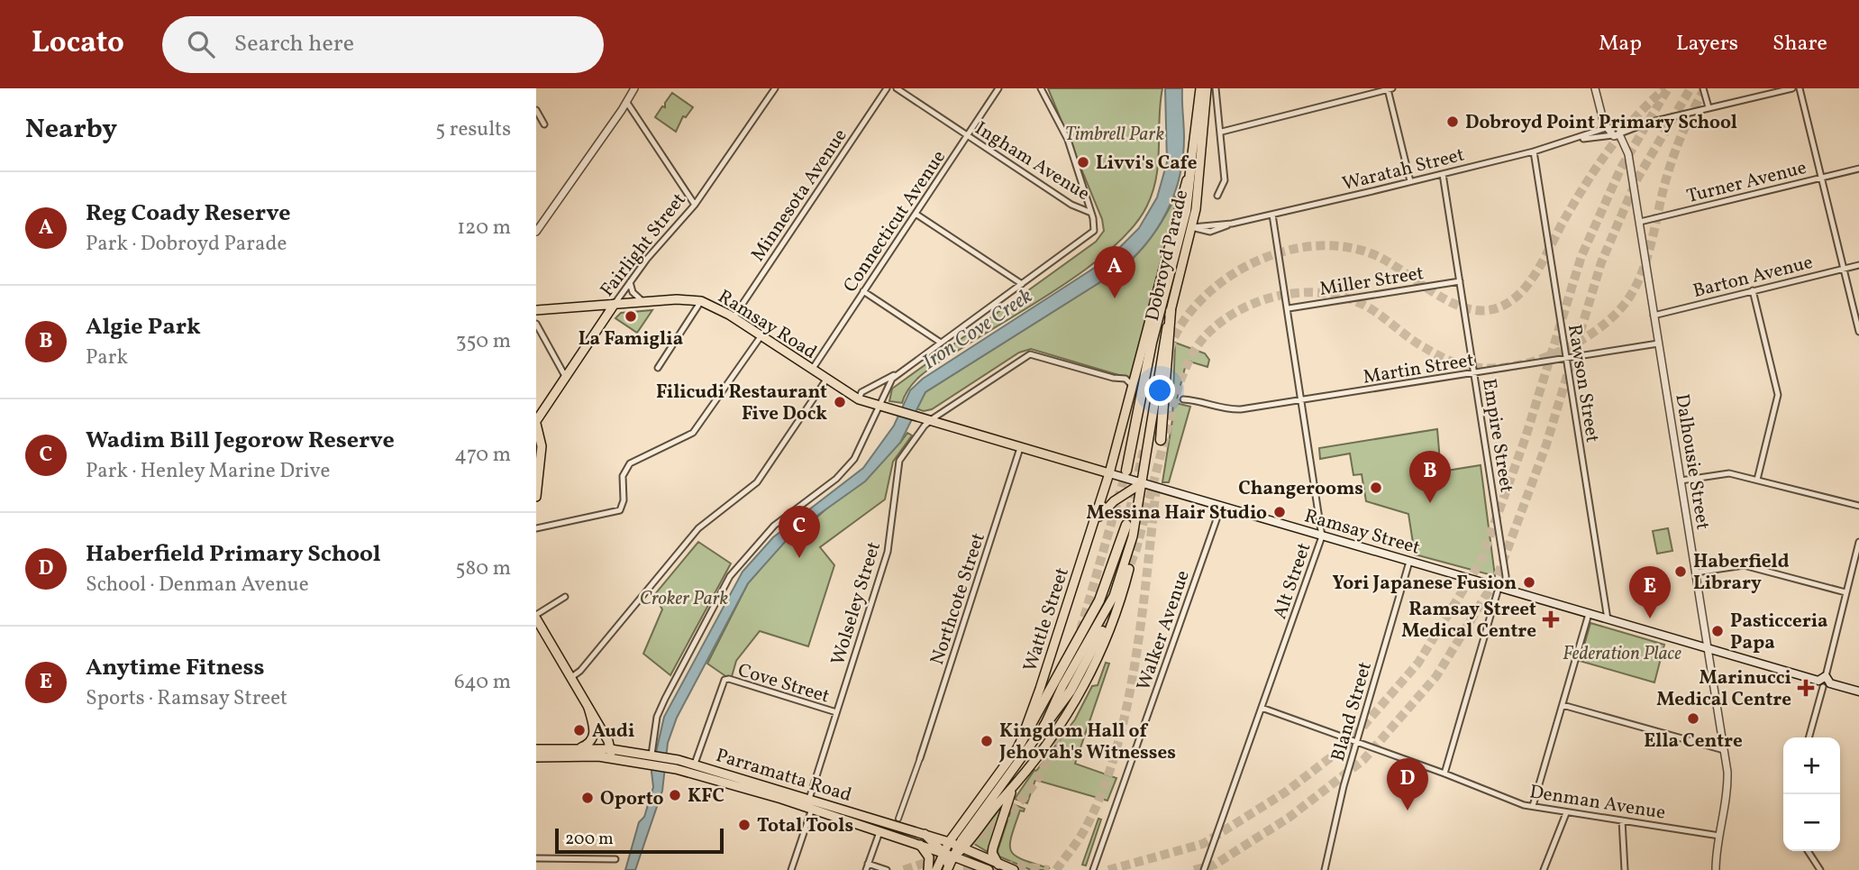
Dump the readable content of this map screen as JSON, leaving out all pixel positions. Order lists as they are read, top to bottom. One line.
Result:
{"streets":{"main road":["Fairlight Street","Dobroyd Parade","Ramsay Road","Ramsay Street","Wattle Street","Parramatta Road"],"street":["Ingham Avenue","Waratah Street","Turner Avenue","Minnesota Avenue","Connecticut Avenue","Barton Avenue","Miller Street","Martin Street","Rawson Street","Empire Street","Dalhousie Street","Alt Street","Northcote Street","Wolseley Street","Walker Avenue","Cove Street","Bland Street","Denman Avenue"]},"crossings":[["Ingham Avenue","Connecticut Avenue"],["Waratah Street","Dobroyd Parade"],["Waratah Street","Rawson Street"],["Waratah Street","Empire Street"],["Waratah Street","Dalhousie Street"],["Waratah Street","Alt Street"],["Turner Avenue","Dalhousie Street"],["Minnesota Avenue","Ramsay Road"],["Connecticut Avenue","Ramsay Road"],["Fairlight Street","Ramsay Road"],["Dobroyd Parade","Wattle Street"],["Barton Avenue","Dalhousie Street"],["Miller Street","Empire Street"],["Miller Street","Alt Street"],["Ramsay Road","Ramsay Street"],["Martin Street","Rawson Street"],["Martin Street","Empire Street"],["Martin Street","Dalhousie Street"],["Martin Street","Alt Street"],["Rawson Street","Ramsay Street"],["Empire Street","Ramsay Street"],["Empire Street","Denman Avenue"],["Dalhousie Street","Ramsay Street"],["Dalhousie Street","Denman Avenue"],["Ramsay Street","Alt Street"],["Ramsay Street","Northcote Street"],["Ramsay Street","Wolseley Street"],["Ramsay Street","Wattle Street"],["Ramsay Street","Walker Avenue"],["Ramsay Street","Bland Street"],["Alt Street","Denman Avenue"],["Wolseley Street","Cove Street"],["Wolseley Street","Parramatta Road"],["Wattle Street","Parramatta Road"],["Cove Street","Parramatta Road"],["Bland Street","Denman Avenue"]],"water":["Iron Cove Creek"],"parks":["Timbrell Park","Croker Park","Federation Place"],"places":{"other":["Dobroyd Point Primary School","Livvi's Cafe","La Famiglia","Filicudi Restaurant Five Dock","Changerooms","Messina Hair Studio","Haberfield Library","Yori Japanese Fusion","Pasticceria Papa","Ella Centre","Audi","Kingdom Hall of Jehovah's Witnesses","KFC","Oporto","Total Tools"],"health":["Ramsay Street Medical Centre","Marinucci Medical Centre"]},"scale_bar":"200 m","page":{"header":"Locato","search":"Search here","nav":["Map","Layers","Share"],"heading":["Nearby","5 results"],"list":[{"mark":"A","name":"Reg Coady Reserve","note":"Park · Dobroyd Parade","value":"120 m"},{"mark":"B","name":"Algie Park","note":"Park","value":"350 m"},{"mark":"C","name":"Wadim Bill Jegorow Reserve","note":"Park · Henley Marine Drive","value":"470 m"},{"mark":"D","name":"Haberfield Primary School","note":"School · Denman Avenue","value":"580 m"},{"mark":"E","name":"Anytime Fitness","note":"Sports · Ramsay Street","value":"640 m"}],"pins":["A","B","C","E","D"],"map_buttons":["+","−"],"scale":"200 m"}}
